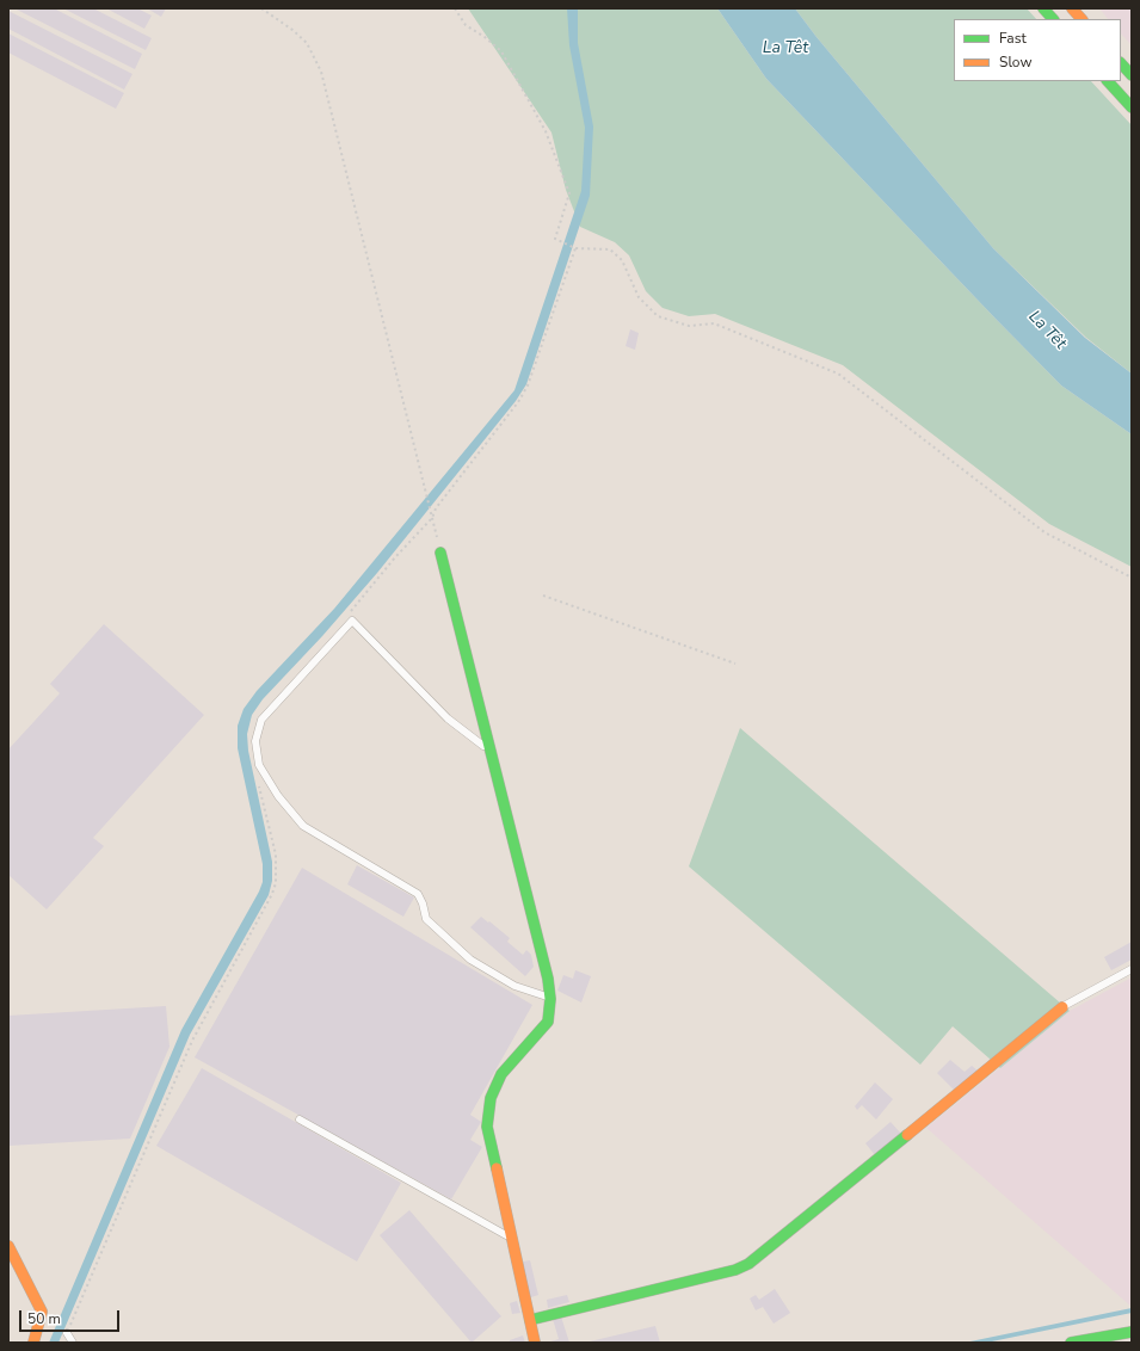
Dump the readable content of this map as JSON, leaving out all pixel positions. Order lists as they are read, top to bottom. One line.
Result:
{"water":["La Têt"],"legend":["Fast","Slow"],"scale_bar":"50 m"}
